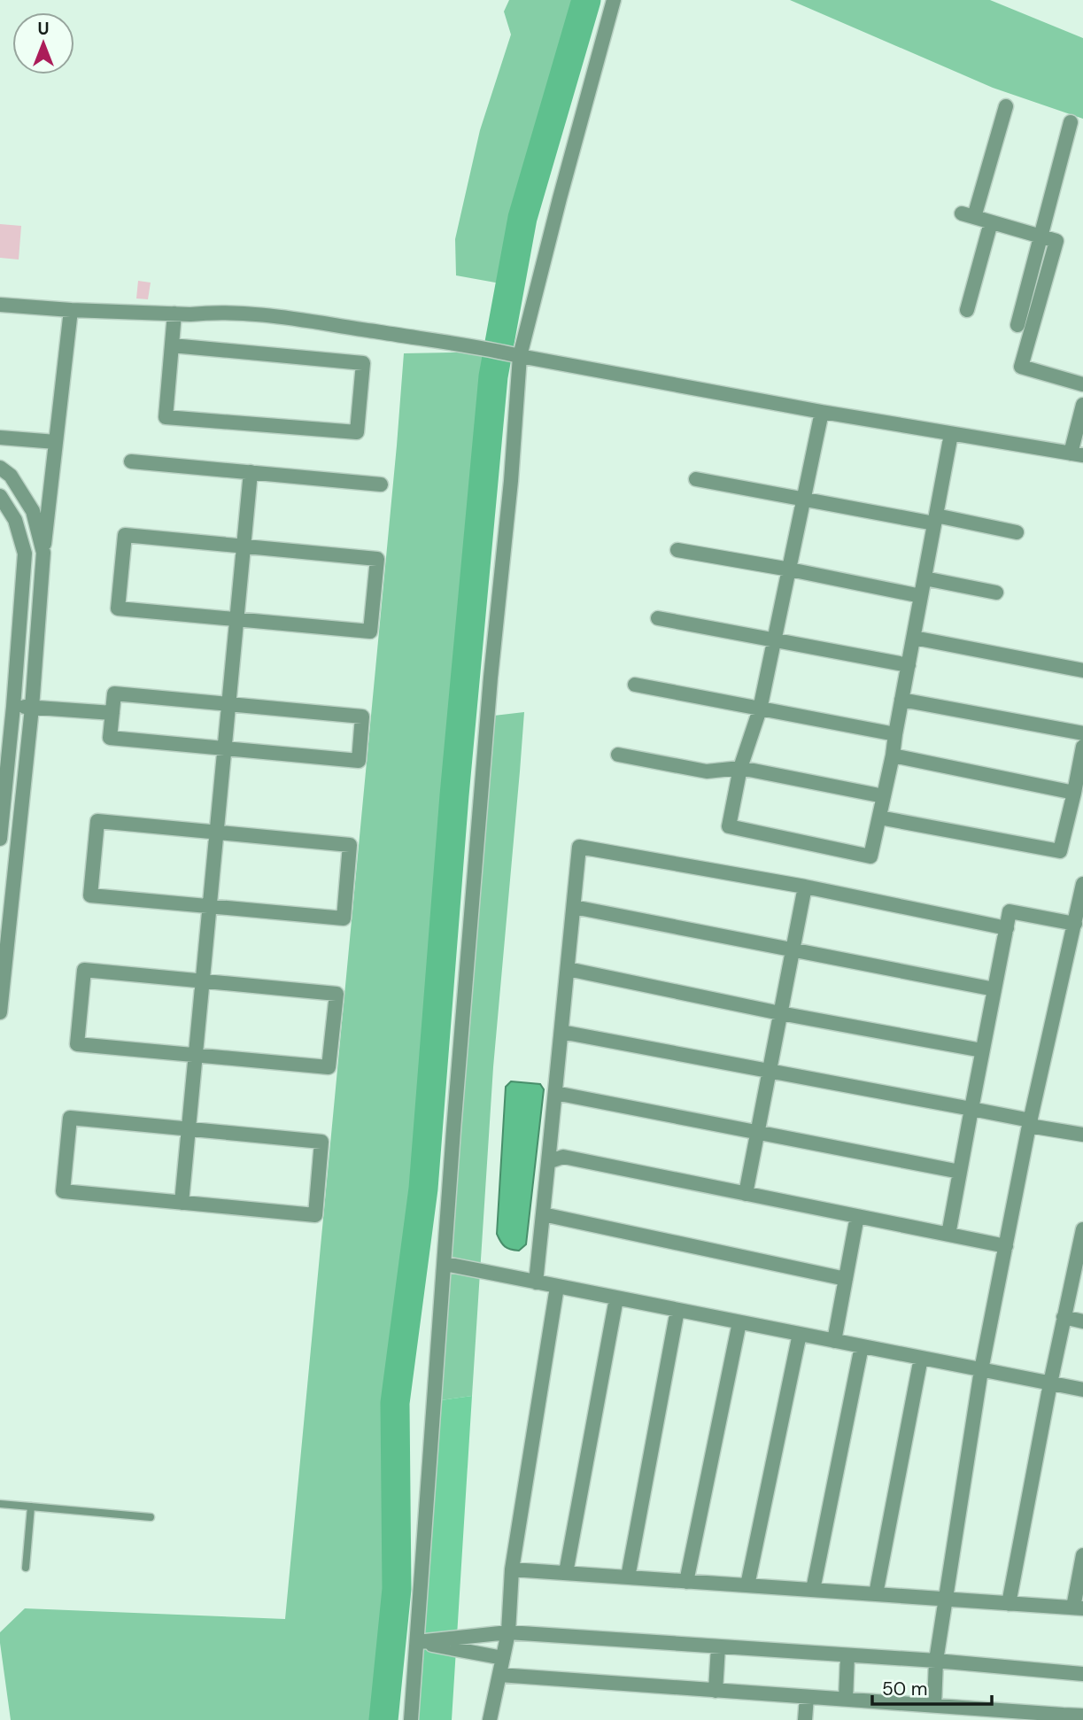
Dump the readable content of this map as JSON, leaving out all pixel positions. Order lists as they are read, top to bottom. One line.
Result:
{"scale_bar":"50 m","north":"top"}
